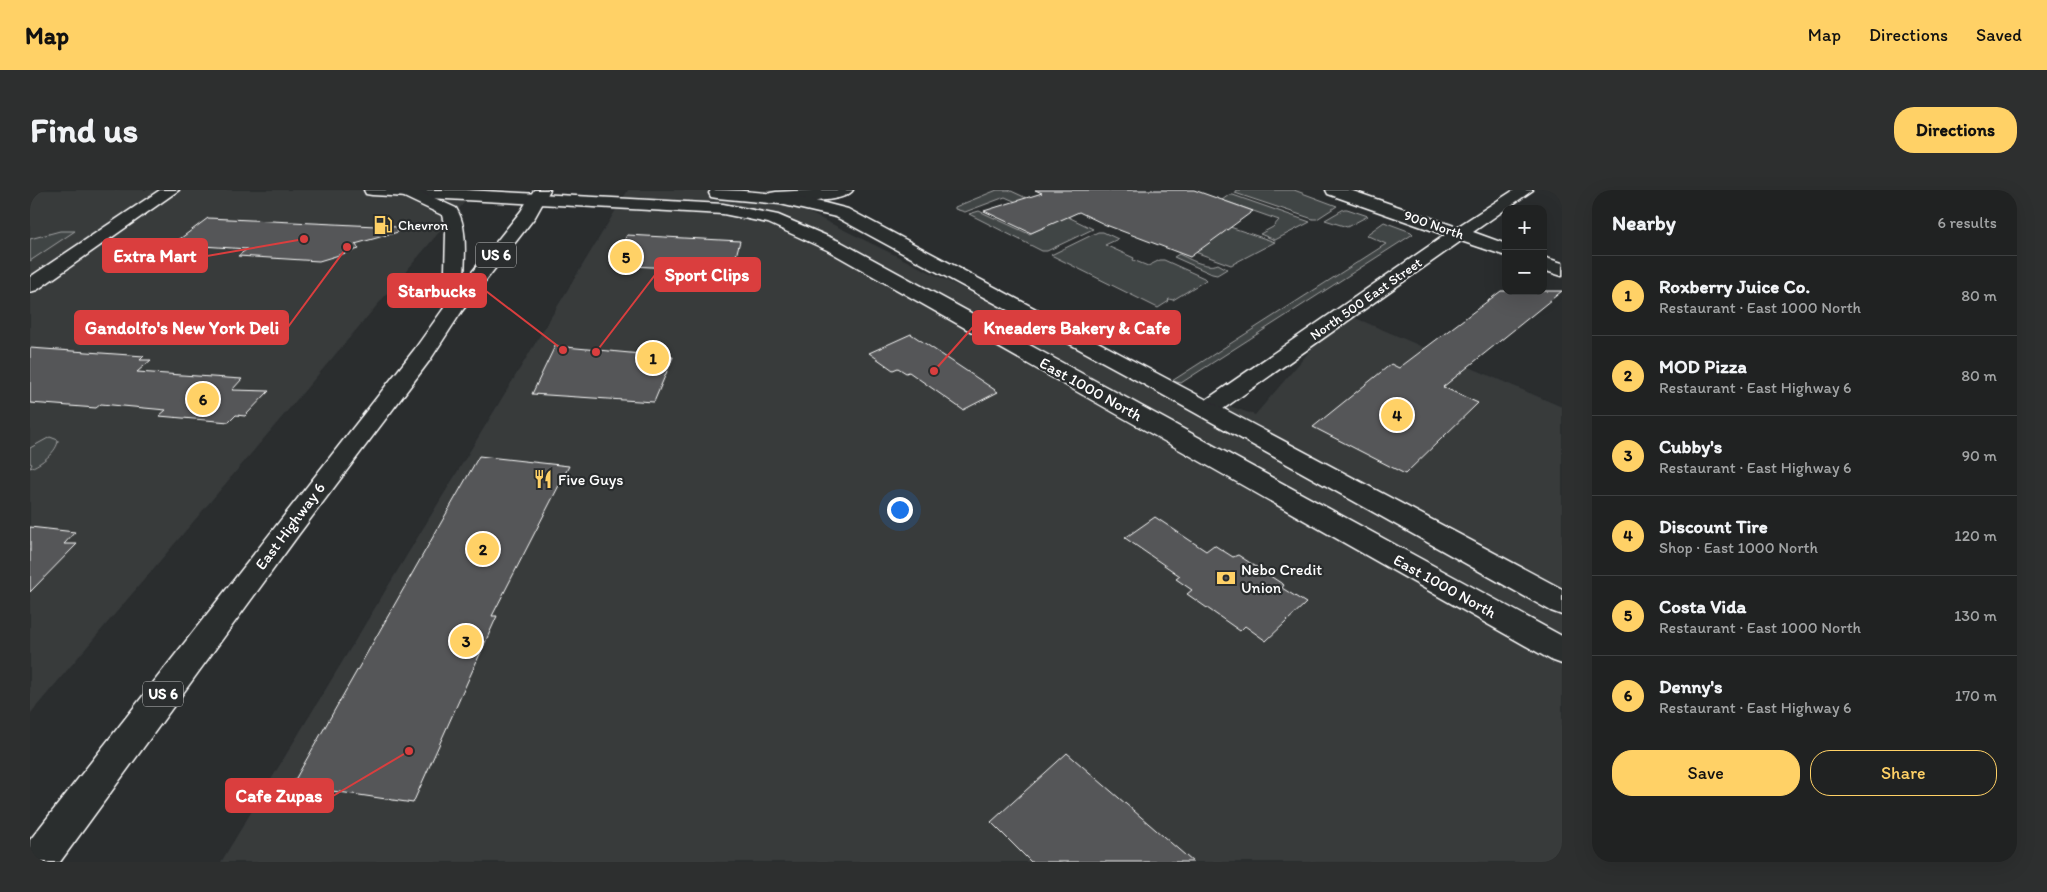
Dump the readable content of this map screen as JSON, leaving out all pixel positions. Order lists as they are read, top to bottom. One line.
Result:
{"streets":{"main road":["900 North","US 6","North 500 East Street","East 1000 North","East Highway 6"]},"crossings":[["900 North","North 500 East Street"],["East 1000 North","East Highway 6"]],"places":{"fuel station":["Chevron"],"other":["Extra Mart","Gandolfo's New York Deli","Starbucks","Sport Clips","Kneaders Bakery & Cafe","Cafe Zupas"],"restaurant":["Five Guys"],"bank":["Nebo Credit Union"]},"page":{"header":"Map","nav":["Map","Directions","Saved"],"buttons":["Directions",["Save","Share"]],"title":"Find us","heading":["Nearby","6 results"],"map_buttons":["+","−"],"pins":["5","1","6","4","2","3"],"list":[{"mark":"1","name":"Roxberry Juice Co.","note":"Restaurant · East 1000 North","value":"80 m"},{"mark":"2","name":"MOD Pizza","note":"Restaurant · East Highway 6","value":"80 m"},{"mark":"3","name":"Cubby's","note":"Restaurant · East Highway 6","value":"90 m"},{"mark":"4","name":"Discount Tire","note":"Shop · East 1000 North","value":"120 m"},{"mark":"5","name":"Costa Vida","note":"Restaurant · East 1000 North","value":"130 m"},{"mark":"6","name":"Denny's","note":"Restaurant · East Highway 6","value":"170 m"}]}}
